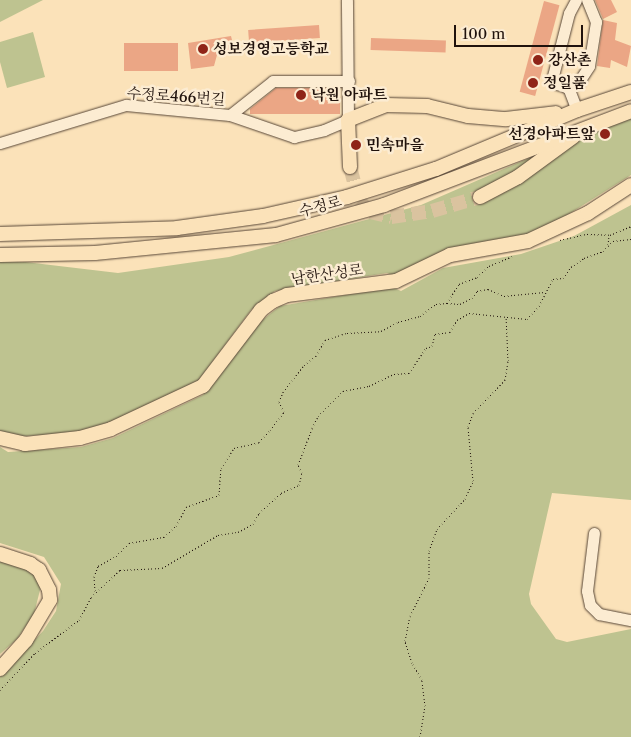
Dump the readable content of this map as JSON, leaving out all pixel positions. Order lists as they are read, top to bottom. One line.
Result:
{"streets":{"main road":["수정로","남한산성로"],"street":["수정로466번길"]},"places":["성보경영고등학교","강산촌","정일품","낙원 아파트","선경아파트앞","민속마을"],"scale_bar":"100 m"}
